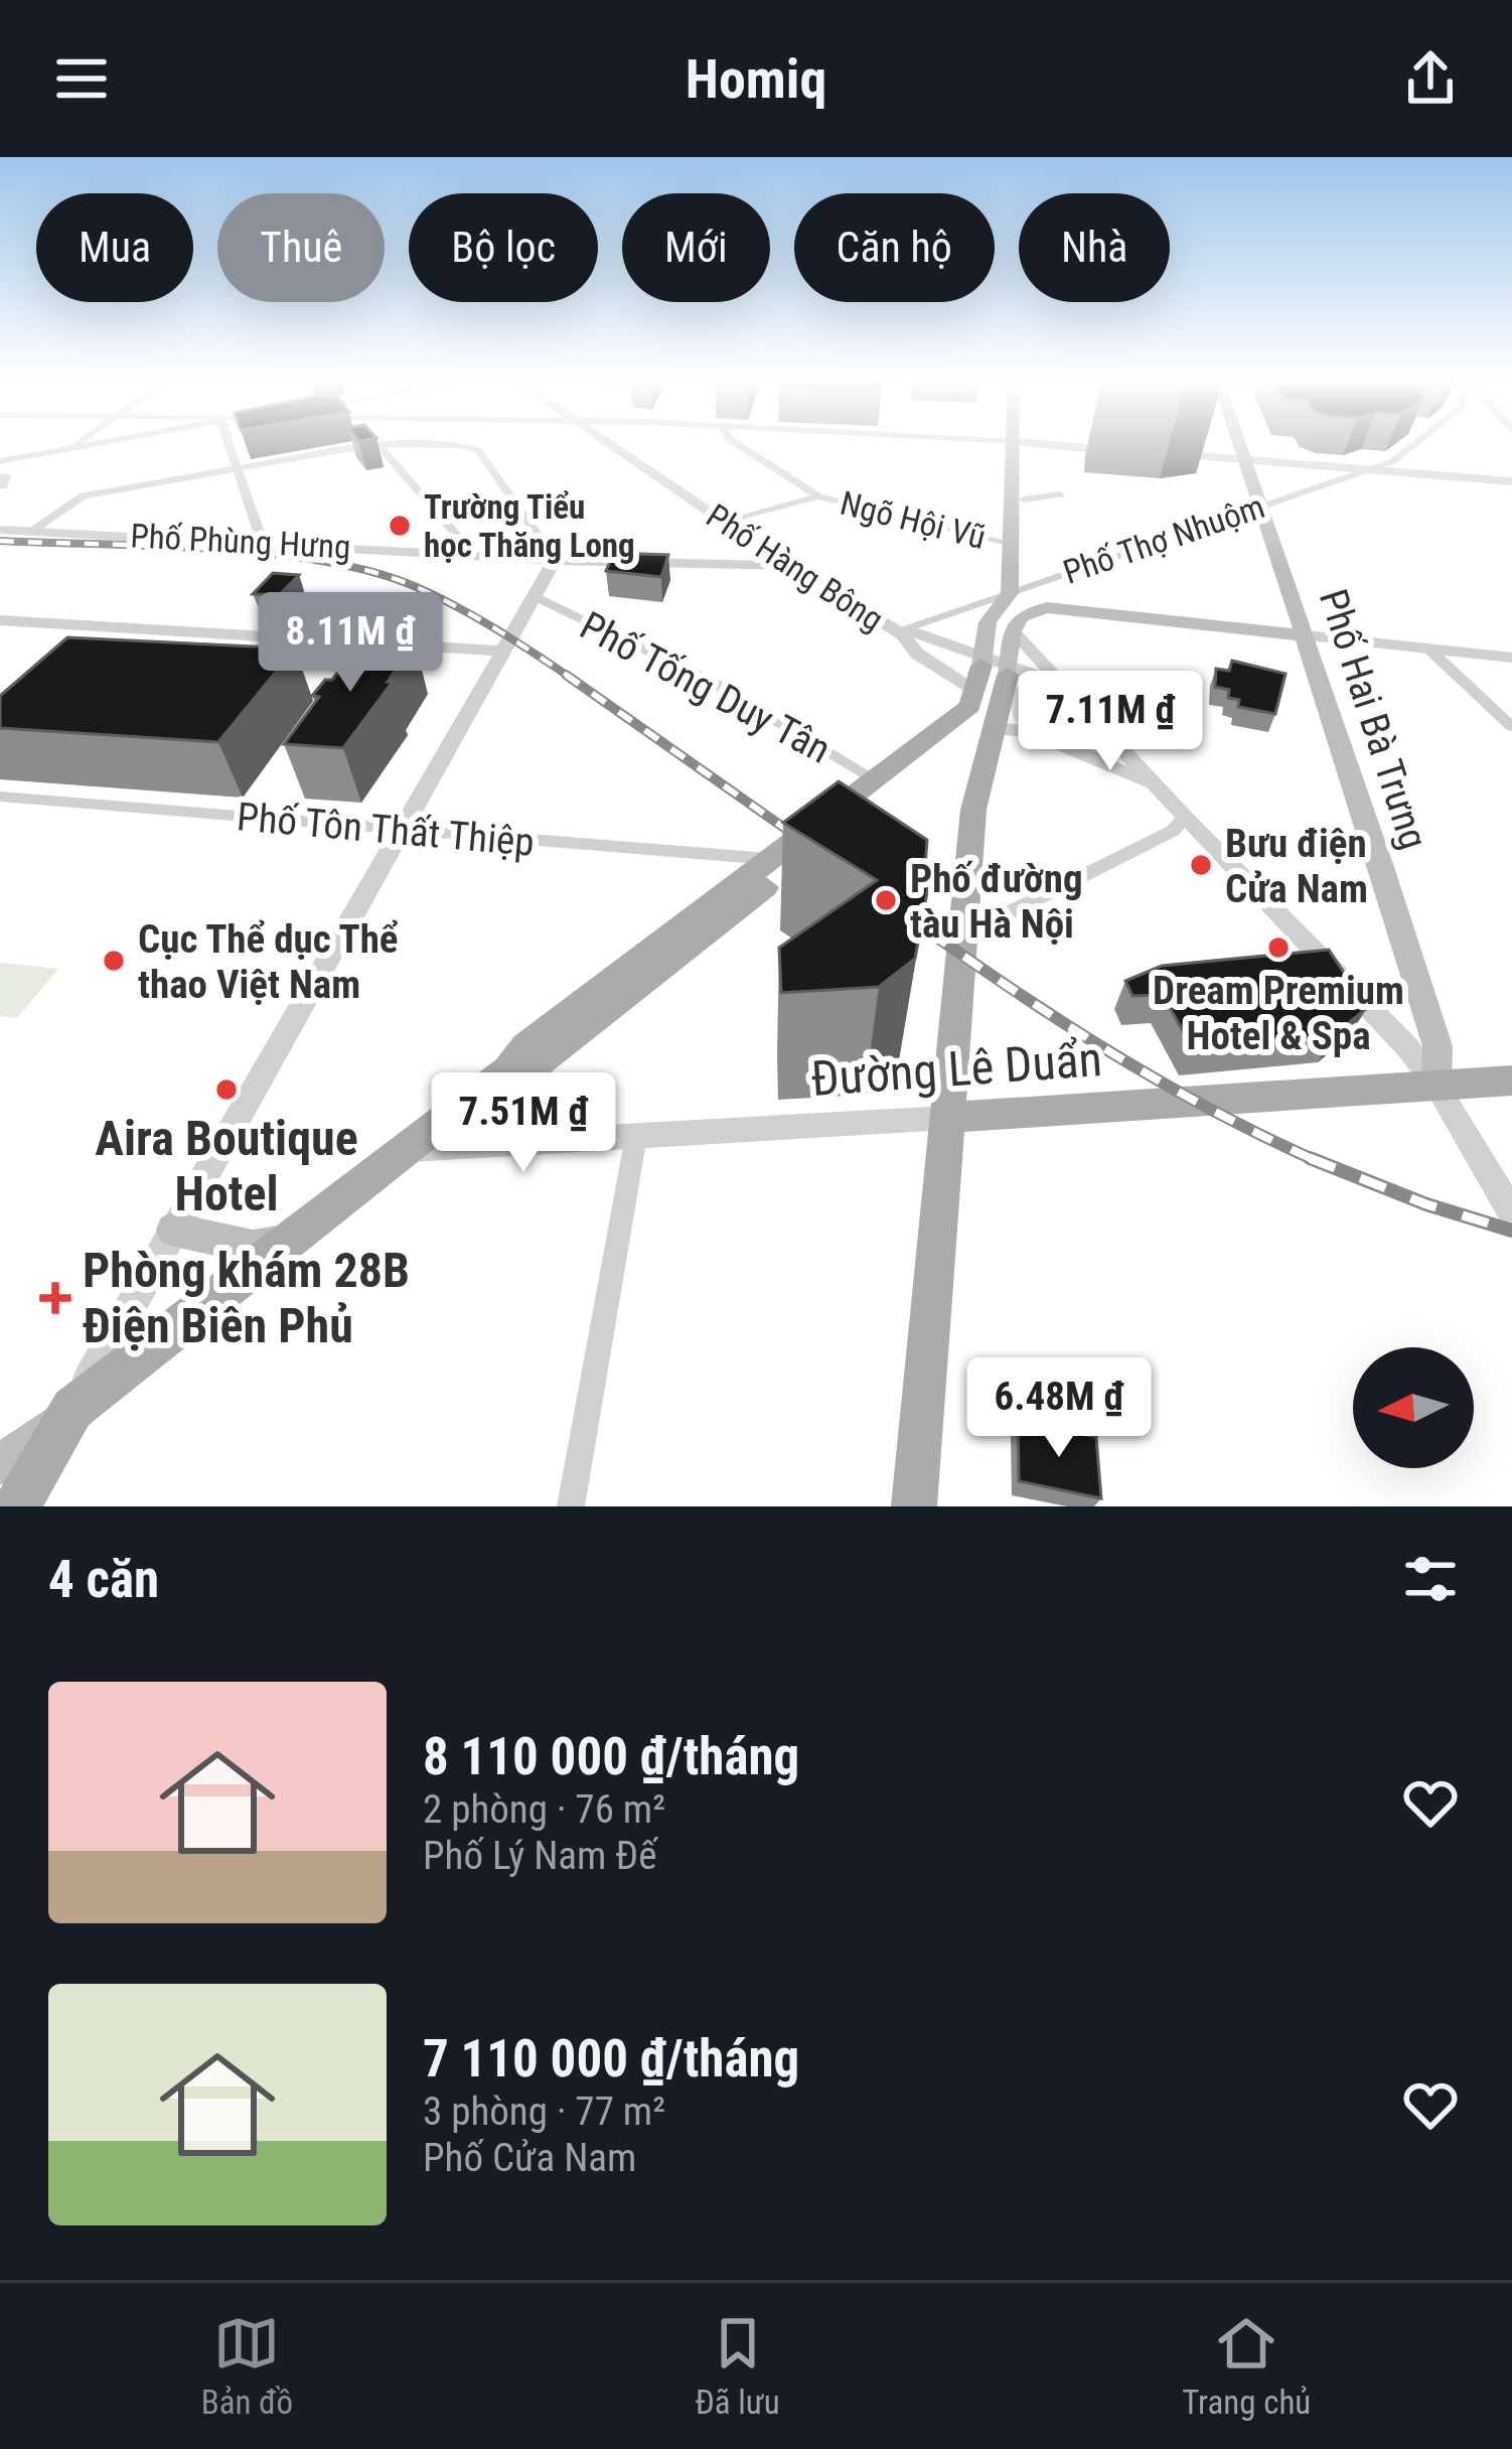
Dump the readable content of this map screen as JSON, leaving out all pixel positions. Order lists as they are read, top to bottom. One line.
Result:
{"streets":{"main road":["Phố Hai Bà Trưng","Đường Lê Duẩn"],"street":["Ngõ Hội Vũ","Phố Thợ Nhuộm","Phố Phùng Hưng","Phố Hàng Bông","Phố Tống Duy Tân","Phố Tôn Thất Thiệp"]},"crossings":[["Ngõ Hội Vũ","Phố Hàng Bông"],["Phố Thợ Nhuộm","Phố Hàng Bông"],["Phố Thợ Nhuộm","Phố Hai Bà Trưng"],["Phố Phùng Hưng","Phố Hàng Bông"],["Phố Hai Bà Trưng","Đường Lê Duẩn"]],"places":{"other":["Trường Tiểu học Thăng Long","Bưu điện Cửa Nam","Phố đường tàu Hà Nội","Dream Premium Hotel & Spa","Cục Thể dục Thể thao Việt Nam","Aira Boutique Hotel"],"health":["Phòng khám 28B Điện Biên Phủ"]},"north":"left","page":{"header":"Homiq","chip":["Mua","Thuê","Bộ lọc","Mới","Căn hộ","Nhà"],"price":["8.11M ₫","7.11M ₫","7.51M ₫","6.48M ₫"],"heading":"4 căn","list":[{"name":"8 110 000 ₫/tháng","note":"2 phòng · 76 m² · Phố Lý Nam Đế"},{"name":"7 110 000 ₫/tháng","note":"3 phòng · 77 m² · Phố Cửa Nam"}],"tabs":["Bản đồ","Đã lưu","Trang chủ"]}}
